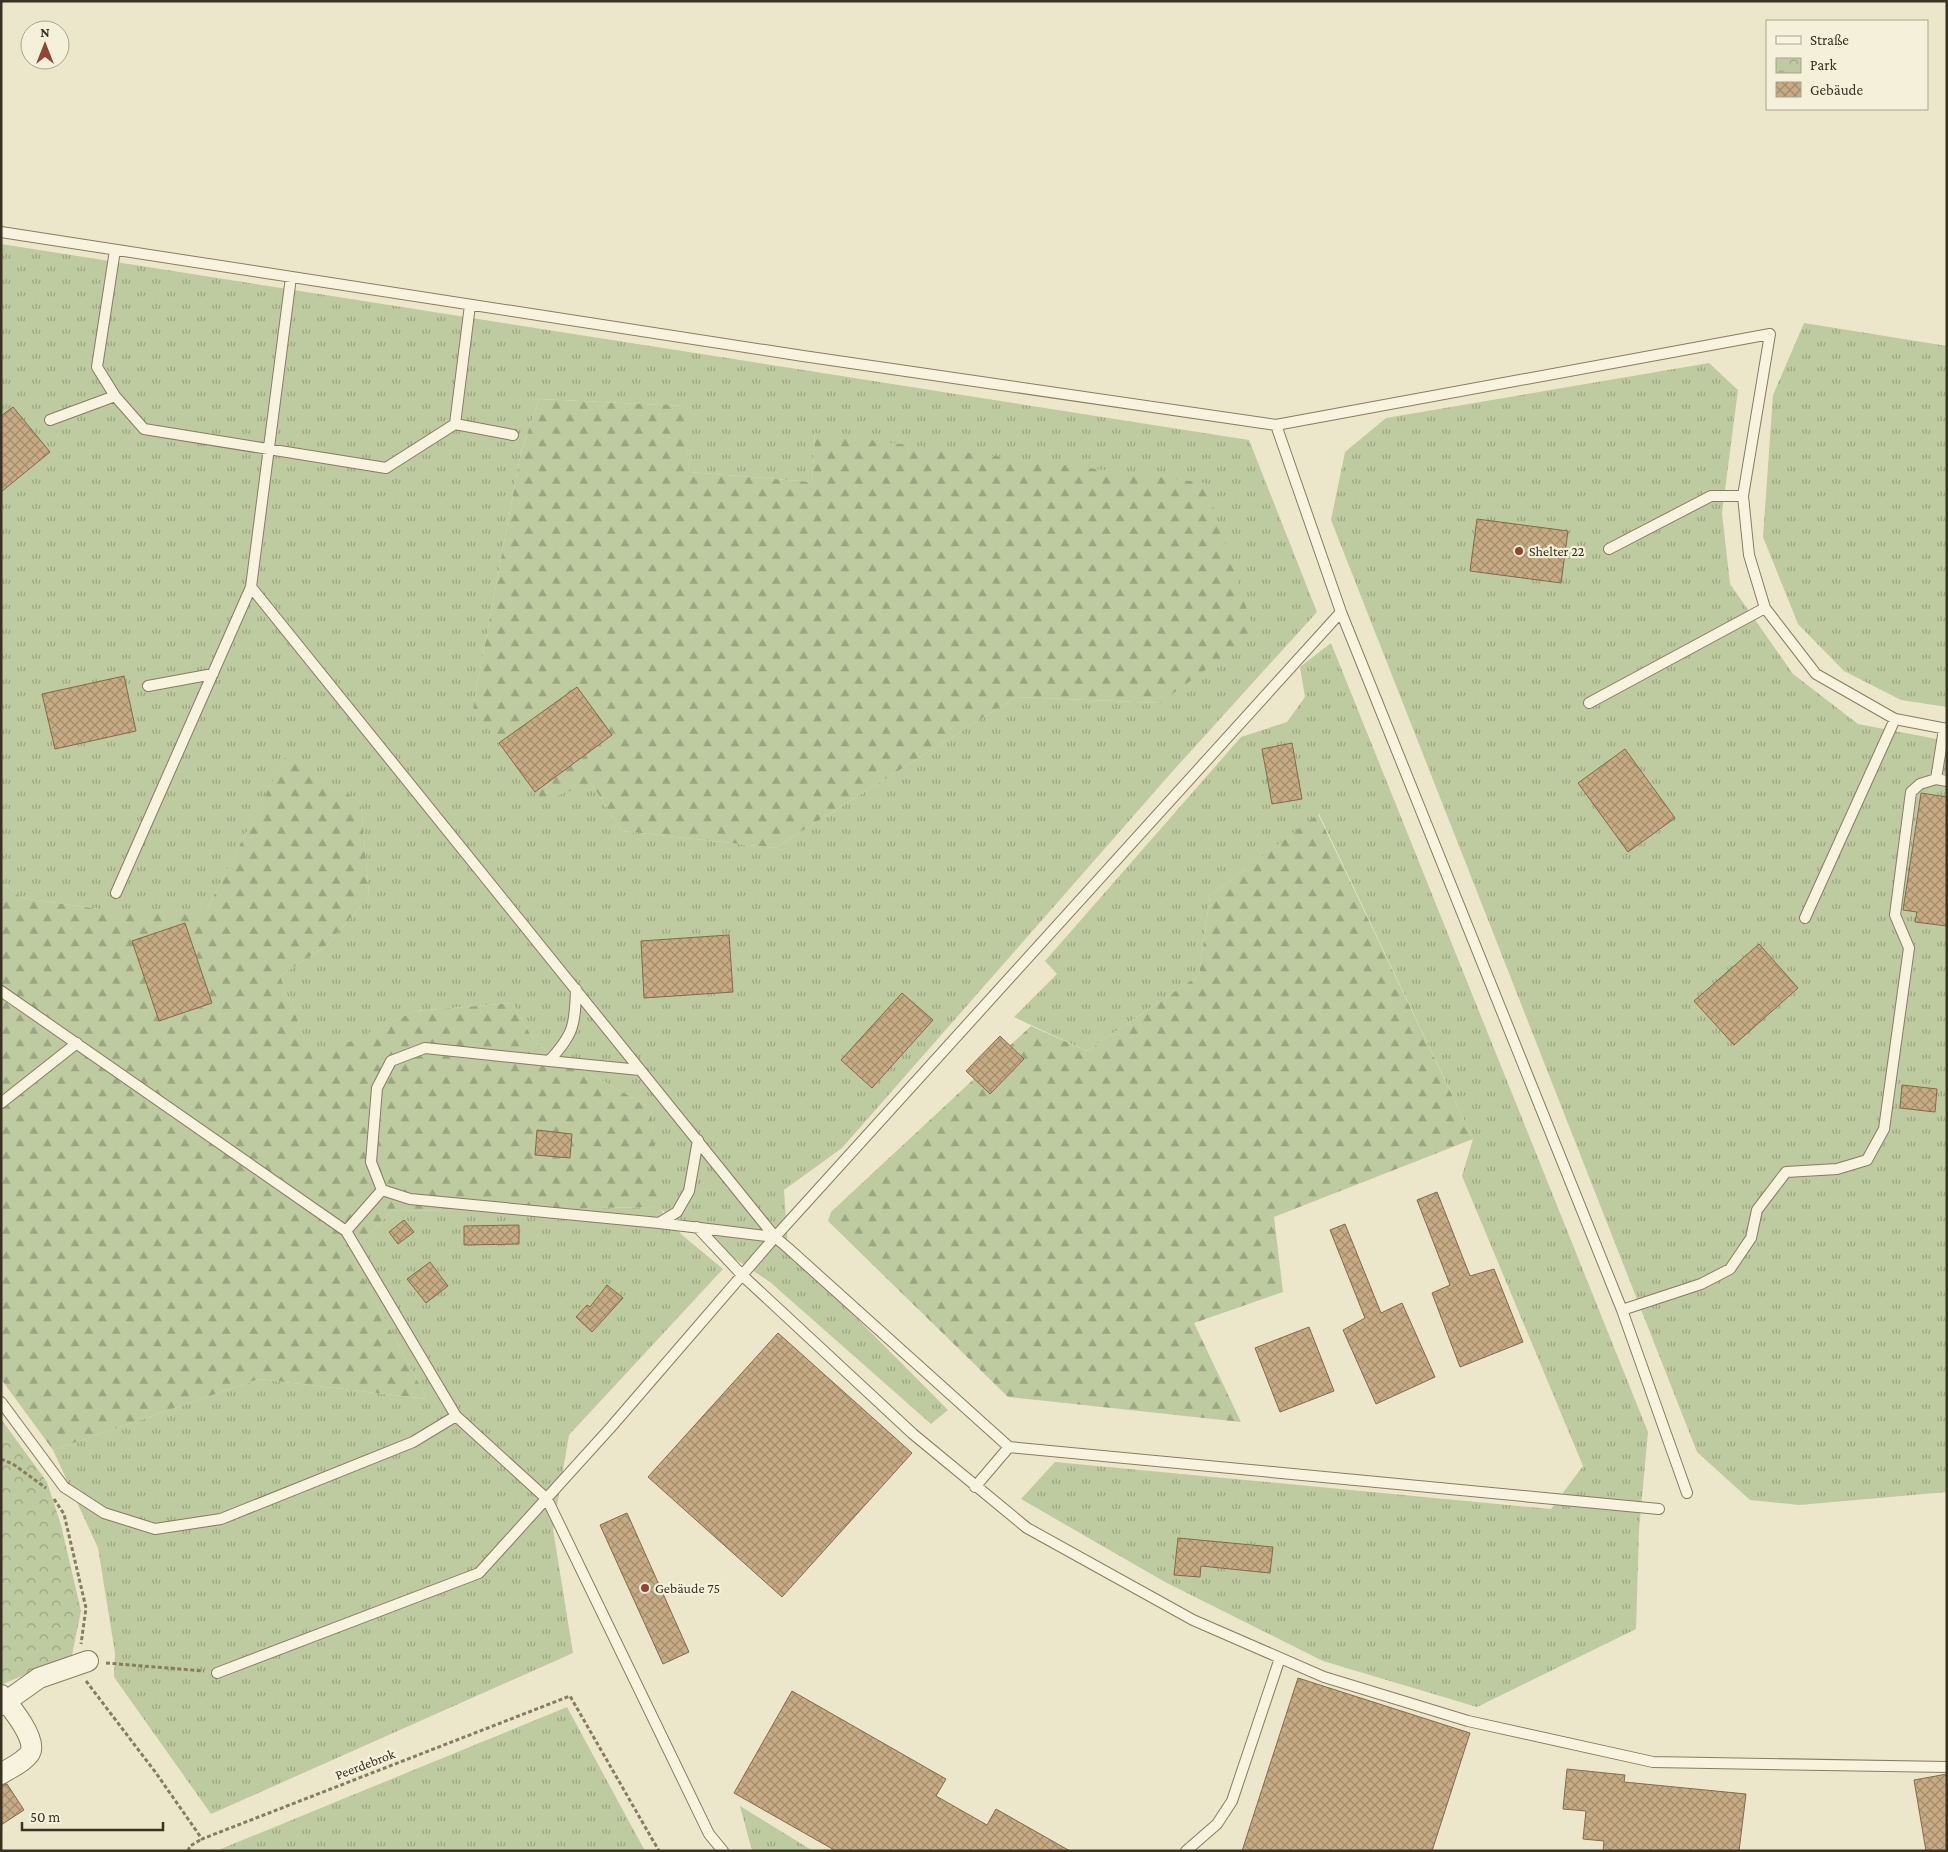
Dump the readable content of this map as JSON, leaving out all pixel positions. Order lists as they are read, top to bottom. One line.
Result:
{"streets":{"path":["Peerdebrok"]},"places":["Shelter 22","Gebäude 75"],"legend":["Straße","Park","Gebäude"],"scale_bar":"50 m","north":"top"}
